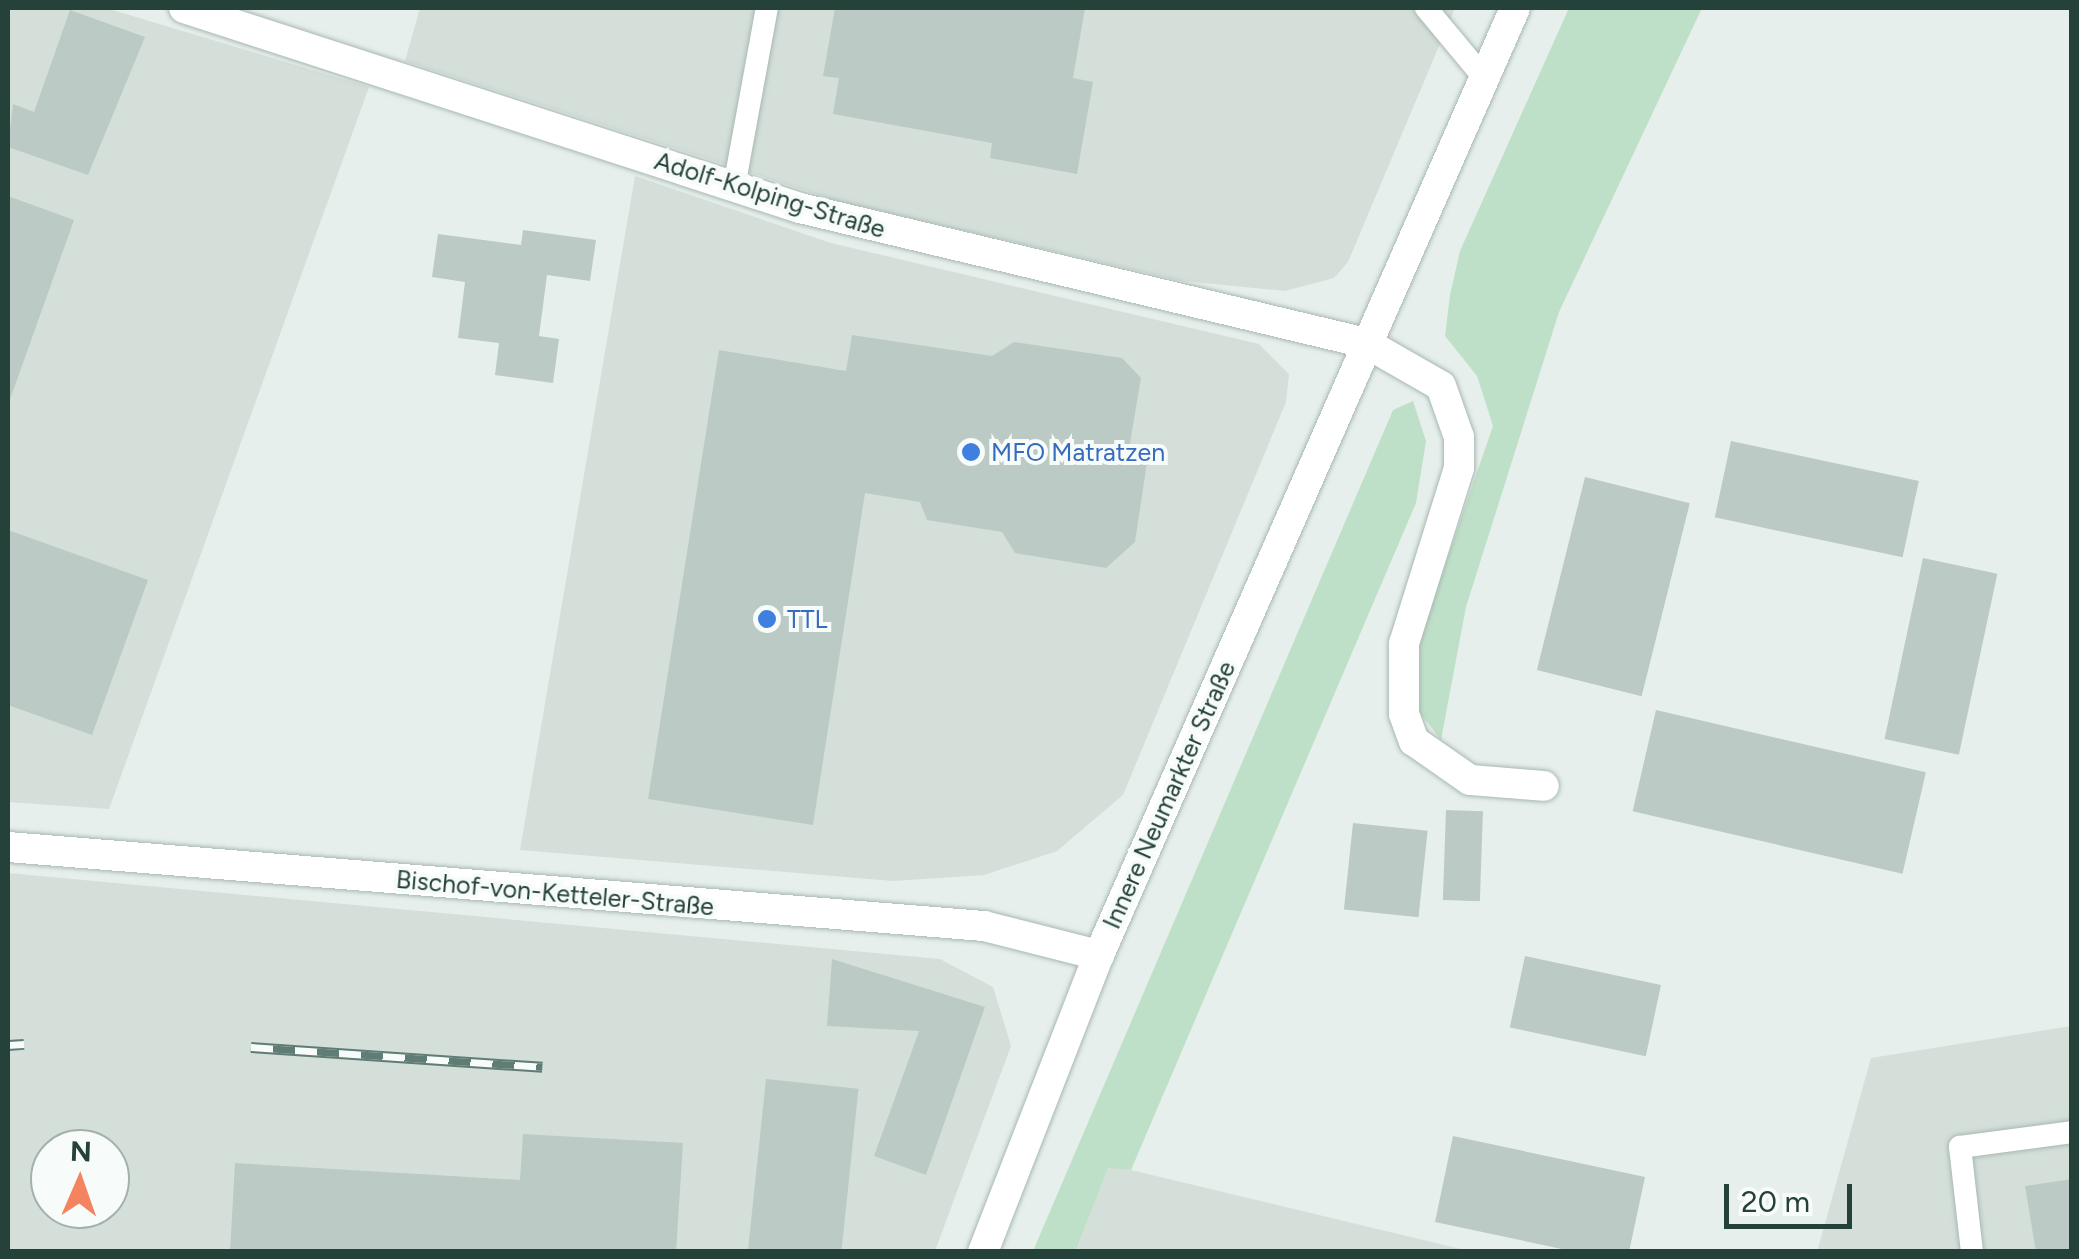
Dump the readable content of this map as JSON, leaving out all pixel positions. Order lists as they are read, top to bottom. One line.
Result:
{"streets":{"street":["Adolf-Kolping-Straße","Innere Neumarkter Straße","Bischof-von-Ketteler-Straße"]},"crossings":[["Adolf-Kolping-Straße","Innere Neumarkter Straße"],["Innere Neumarkter Straße","Bischof-von-Ketteler-Straße"]],"places":["MFO Matratzen","TTL"],"scale_bar":"20 m","north":"top"}
